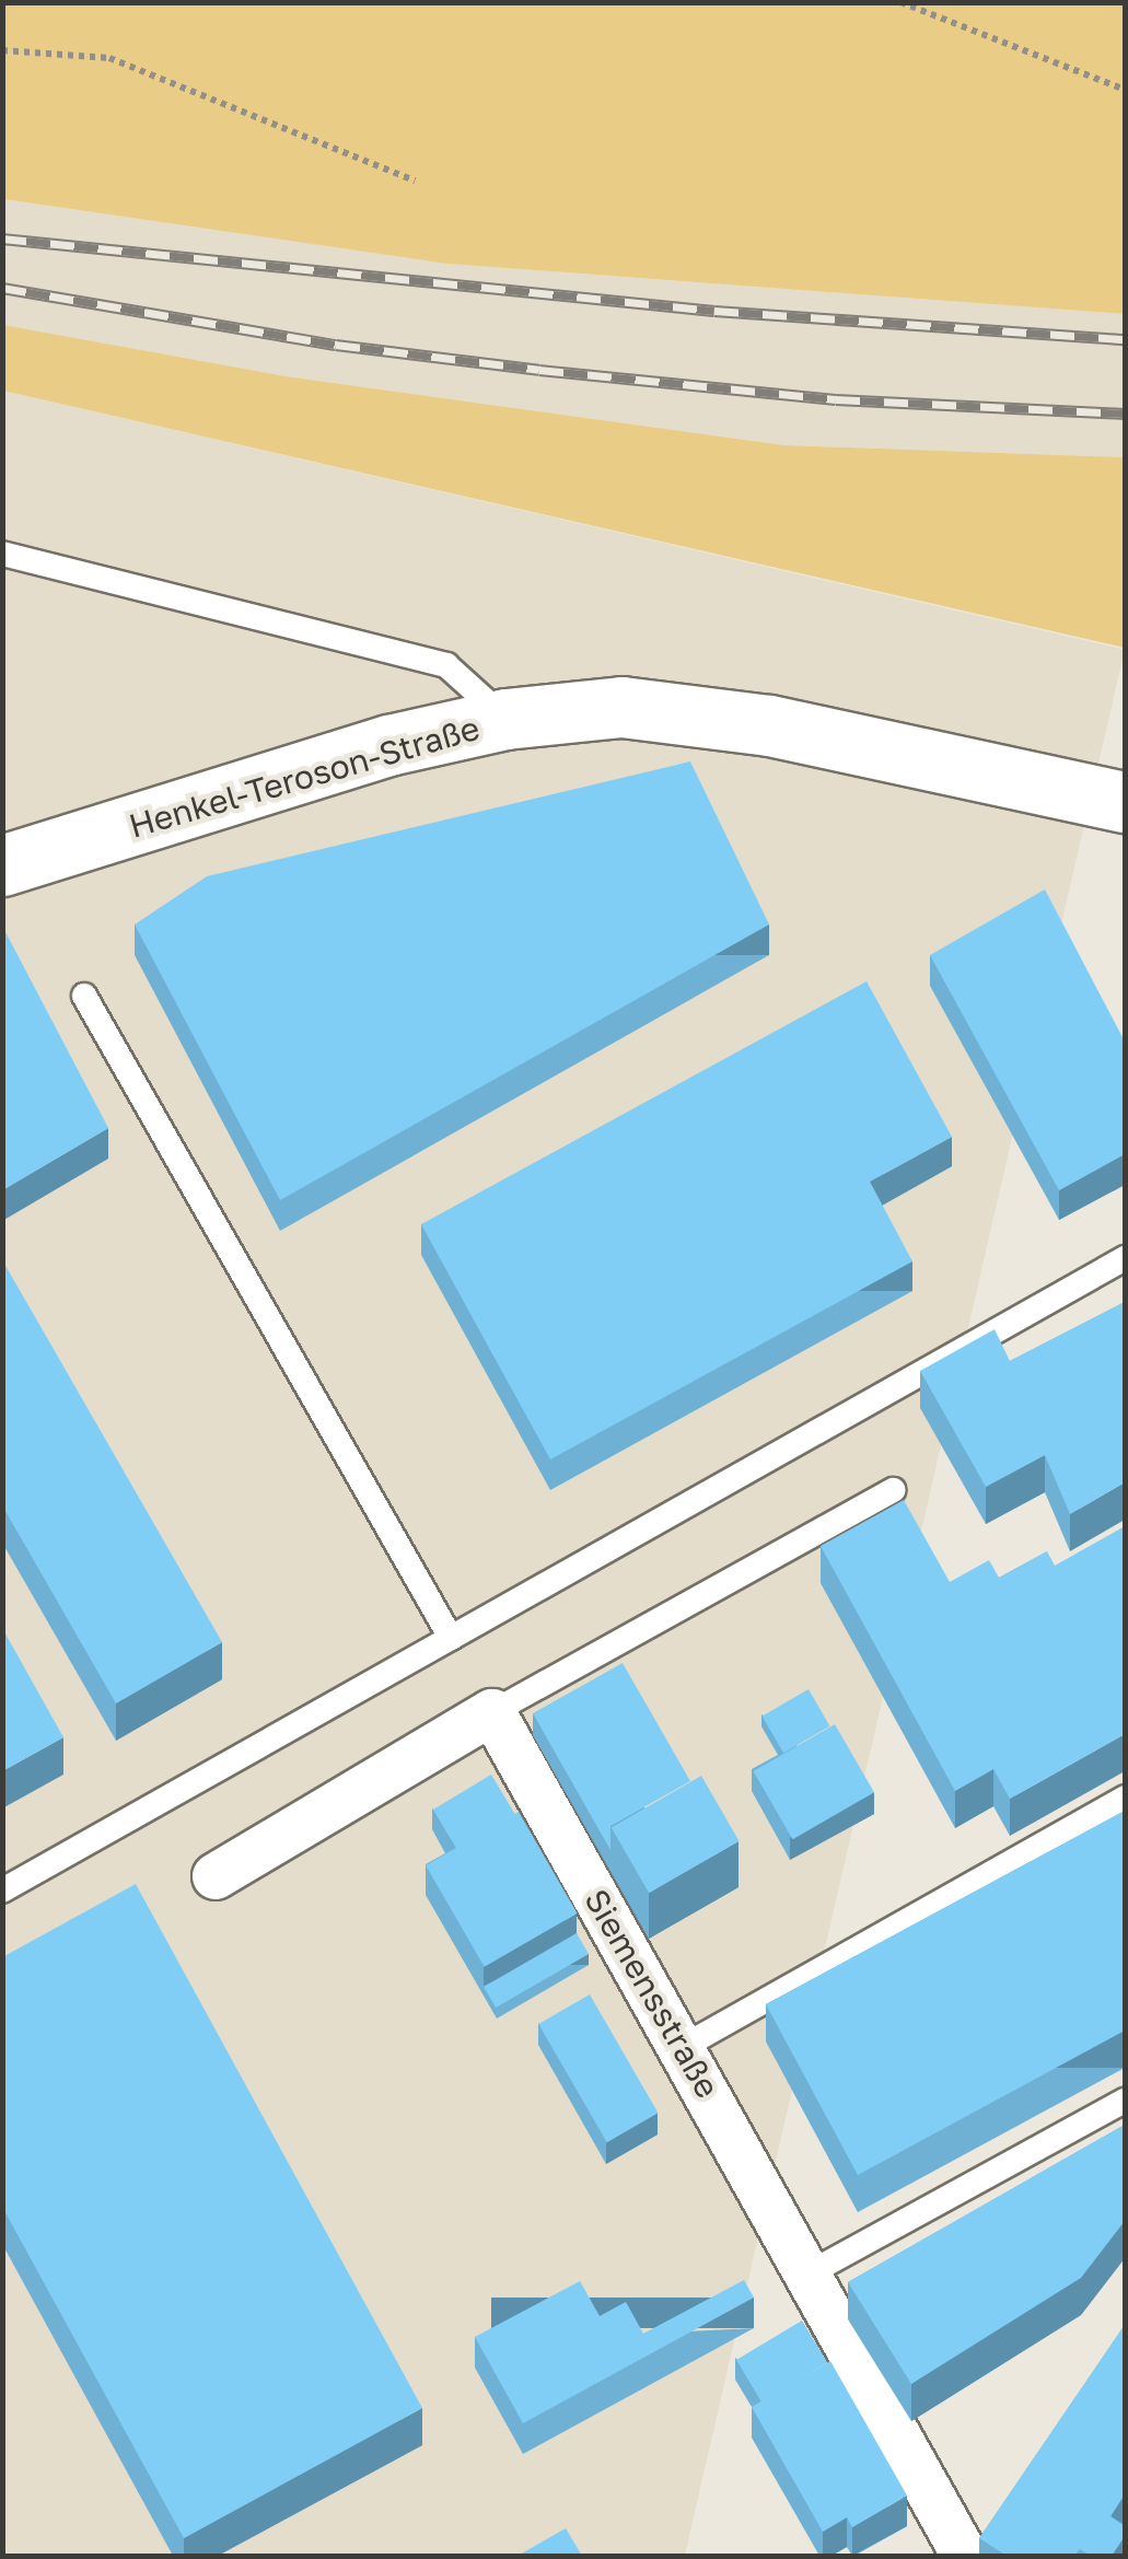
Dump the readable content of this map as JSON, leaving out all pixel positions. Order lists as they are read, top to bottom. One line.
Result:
{"streets":{"street":["Henkel-Teroson-Straße","Siemensstraße"]}}
